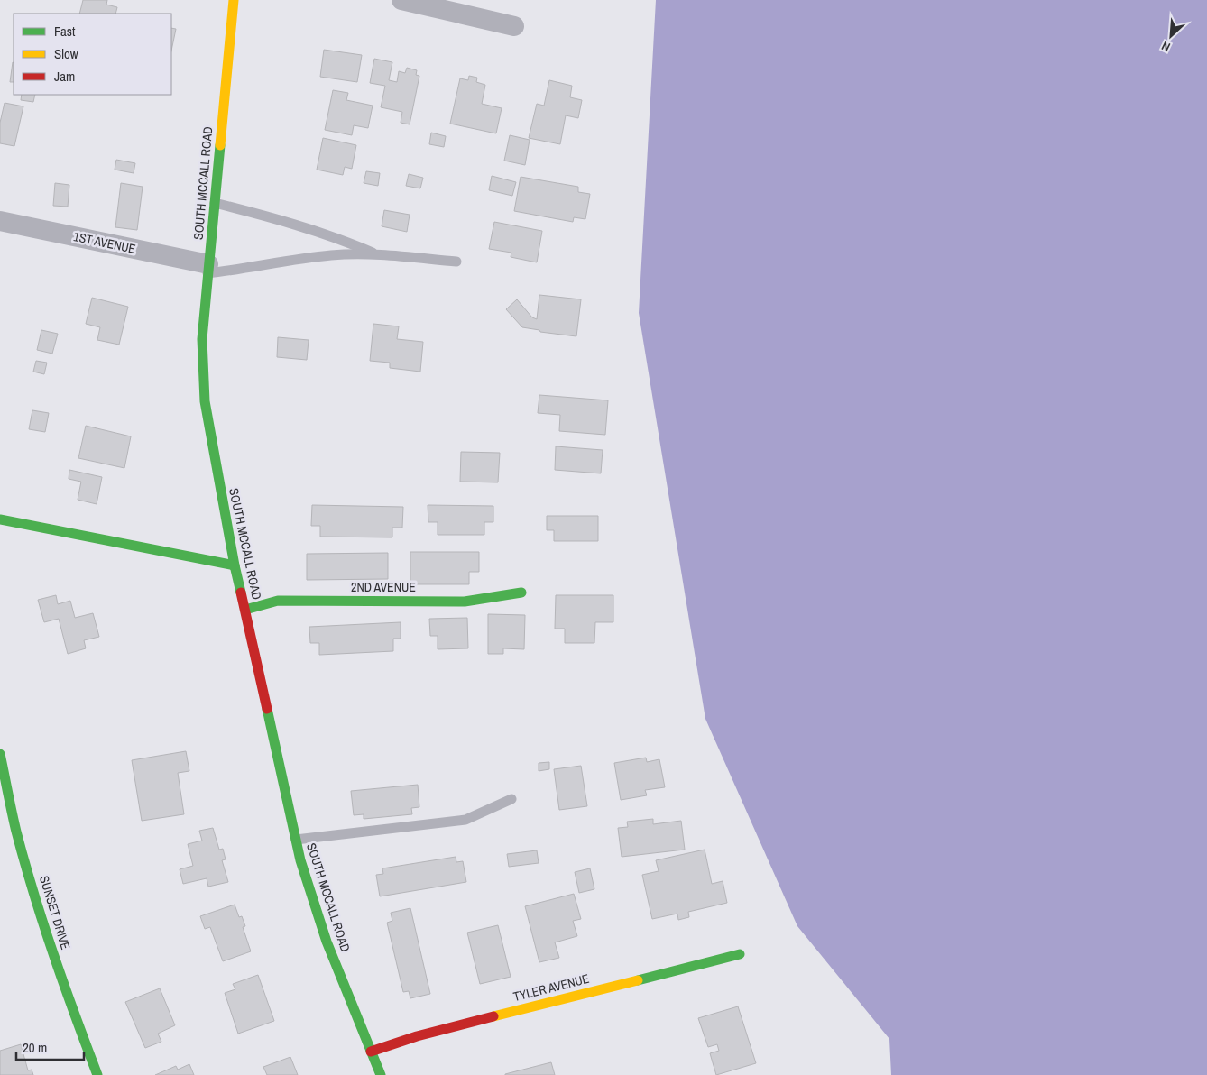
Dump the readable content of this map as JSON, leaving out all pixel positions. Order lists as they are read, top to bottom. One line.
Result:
{"streets":{"street":["SOUTH MCCALL ROAD","1ST AVENUE","2ND AVENUE","SUNSET DRIVE","TYLER AVENUE"]},"crossings":[["SOUTH MCCALL ROAD","1ST AVENUE"],["SOUTH MCCALL ROAD","2ND AVENUE"],["SOUTH MCCALL ROAD","TYLER AVENUE"]],"legend":["Fast","Slow","Jam"],"scale_bar":"20 m","north":"bottom left"}
